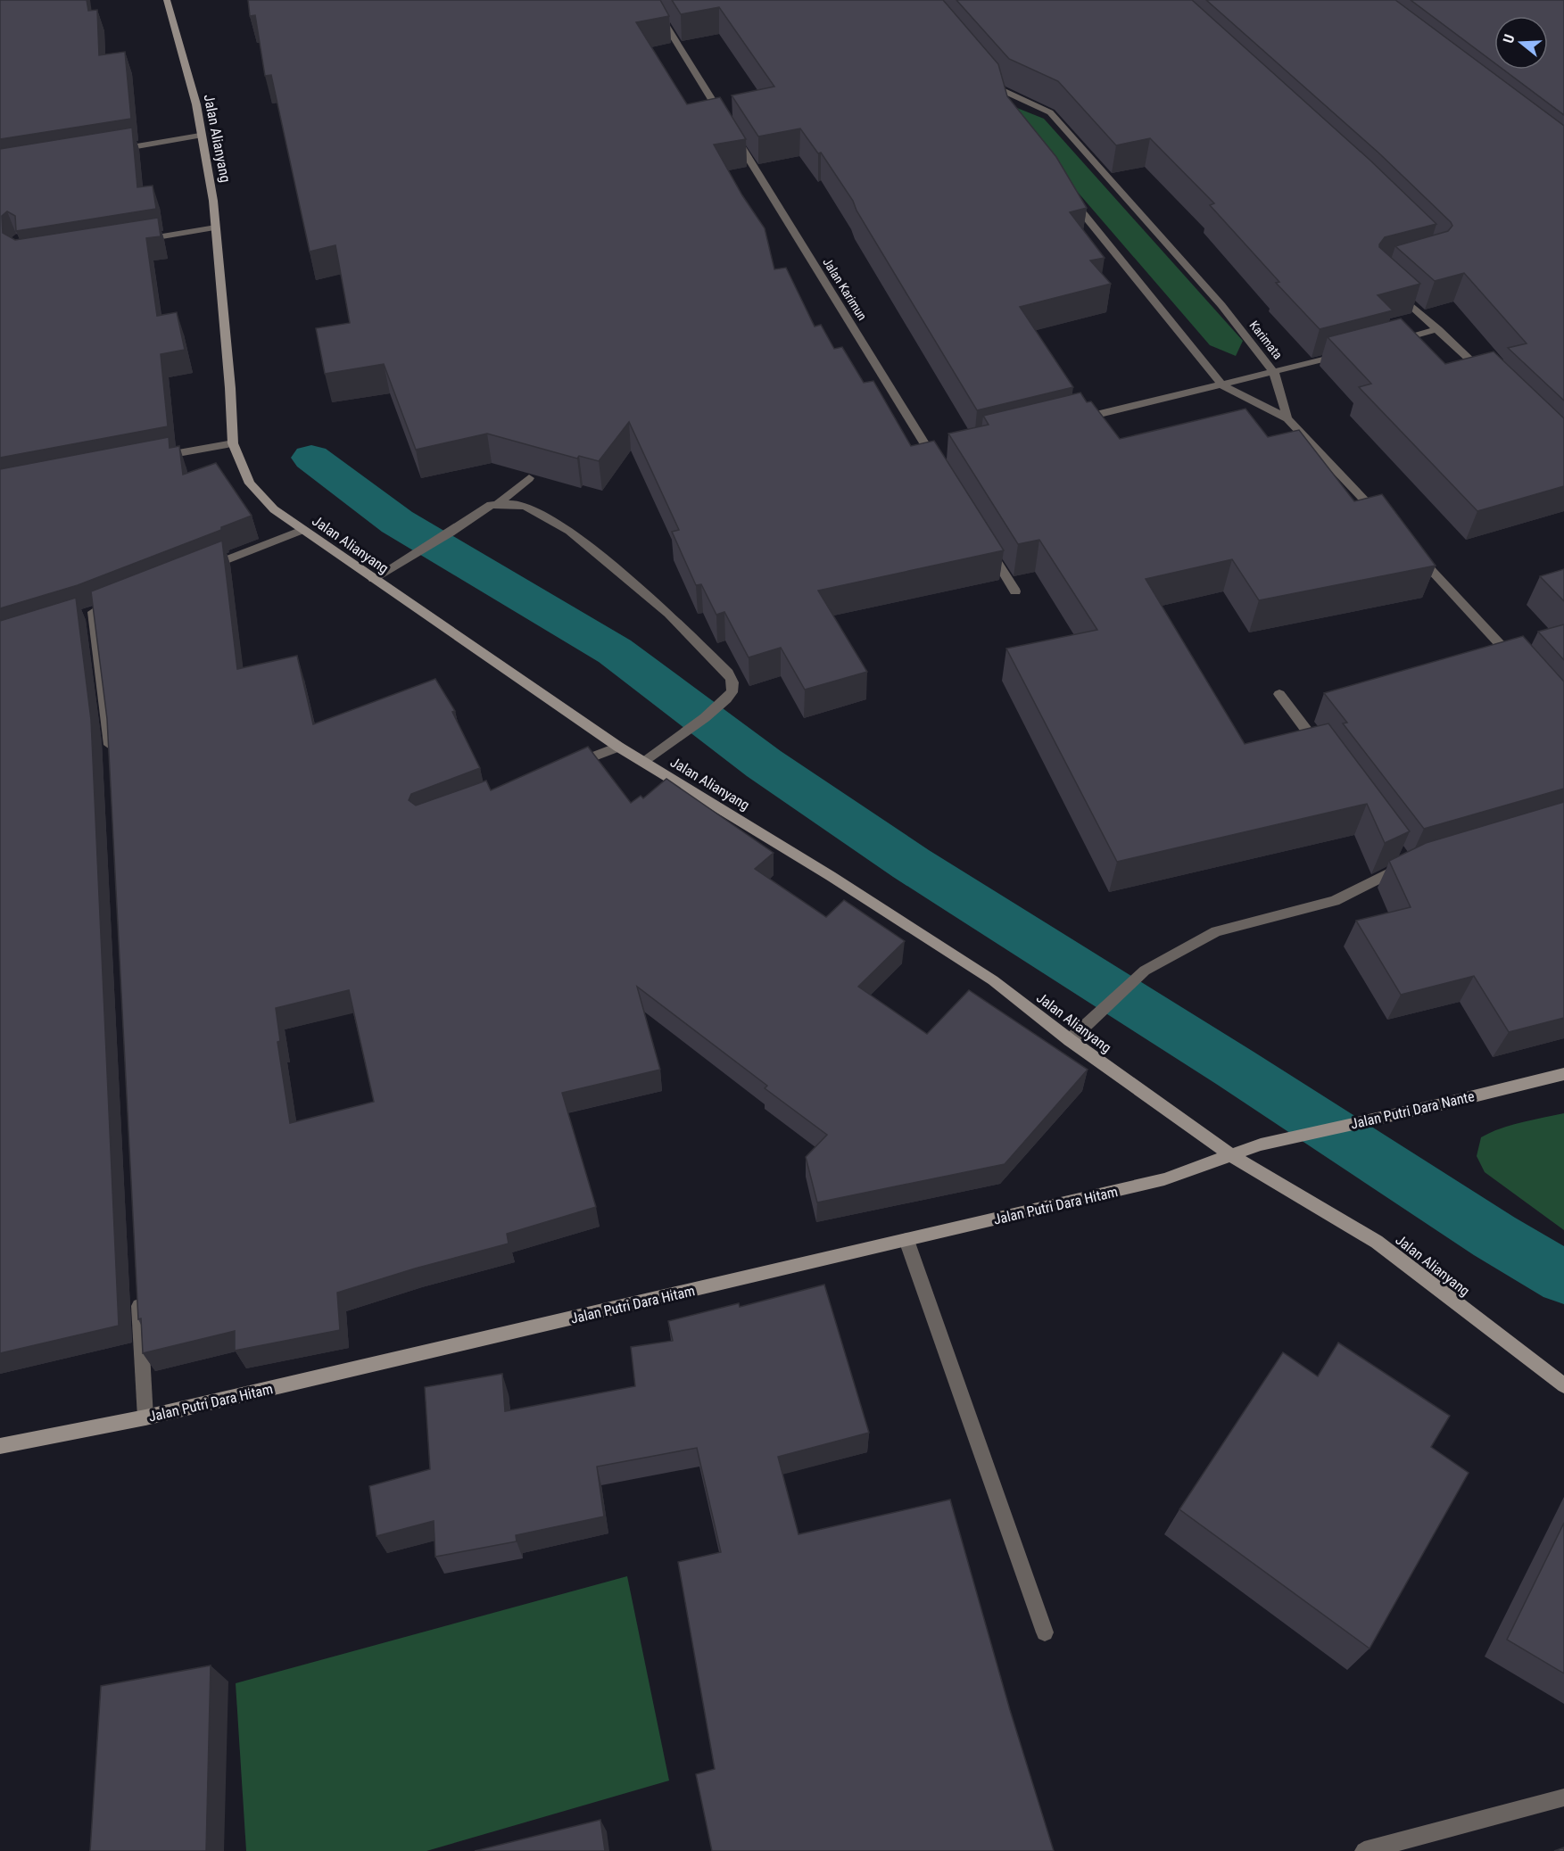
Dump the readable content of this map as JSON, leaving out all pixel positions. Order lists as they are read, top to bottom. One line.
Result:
{"streets":{"street":["Jalan Alianyang","Jalan Karimun","Karimata","Jalan Putri Dara Nante","Jalan Putri Dara Hitam"]},"crossings":[["Jalan Alianyang","Jalan Putri Dara Hitam"],["Jalan Putri Dara Nante","Jalan Putri Dara Hitam"]],"north":"left"}
